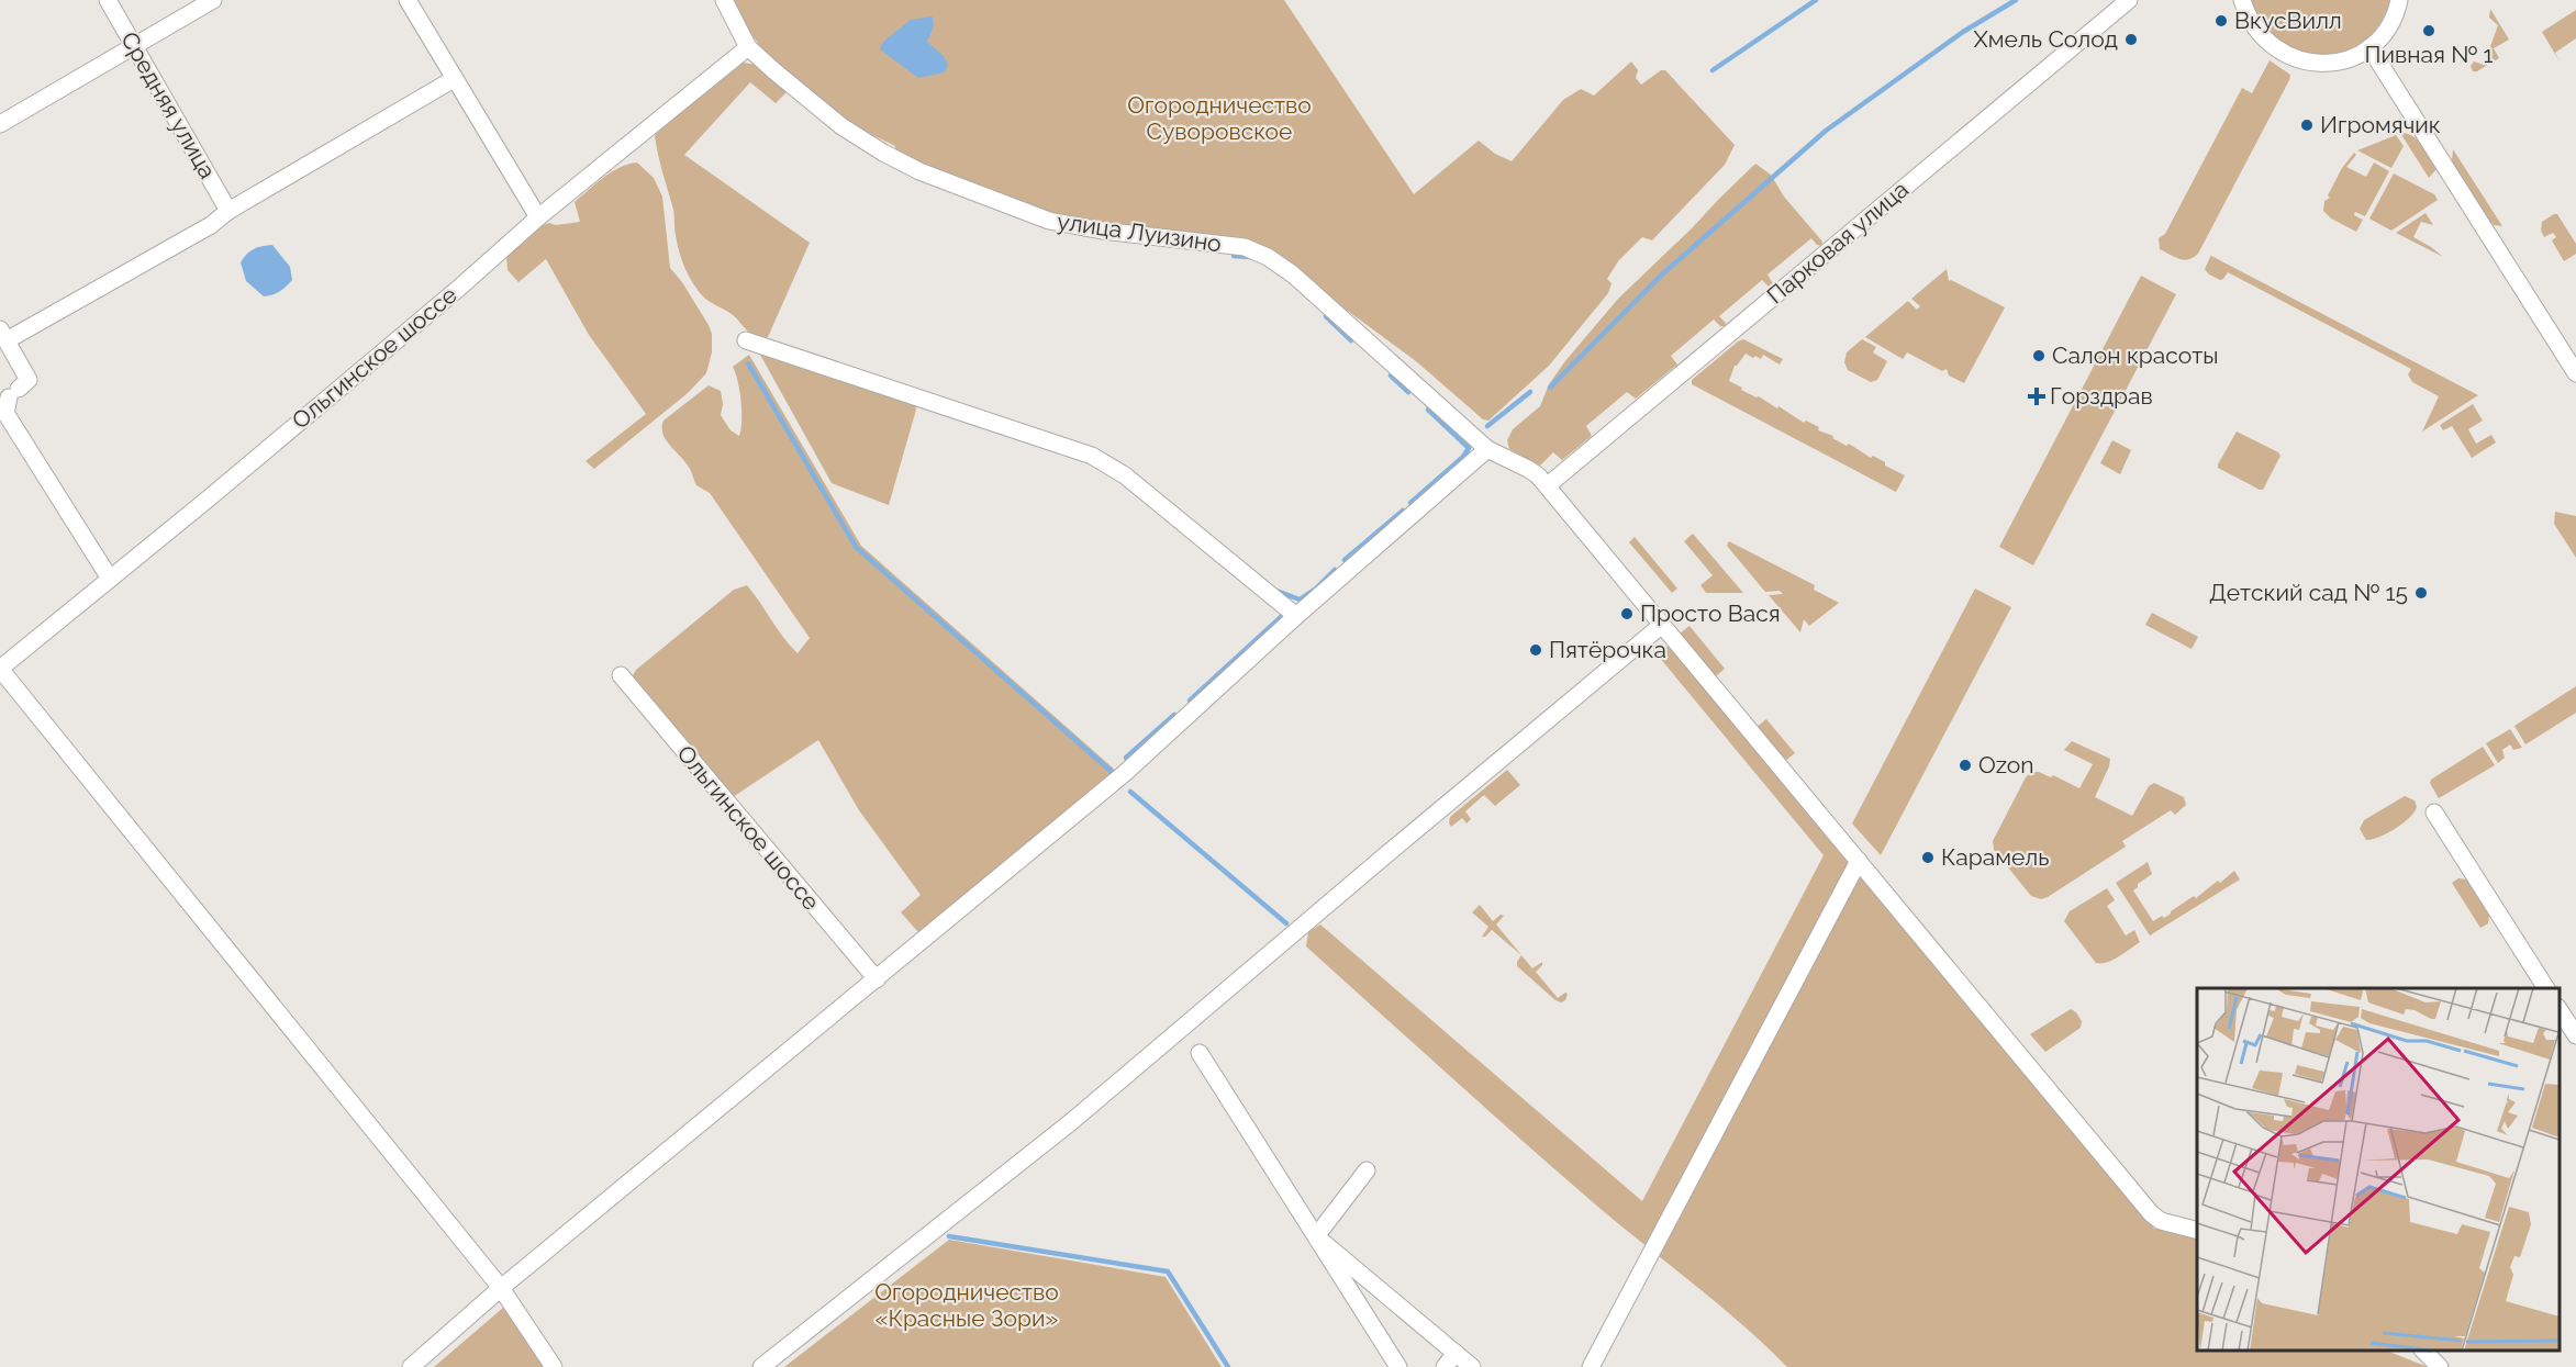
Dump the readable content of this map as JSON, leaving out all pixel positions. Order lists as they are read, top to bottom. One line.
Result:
{"streets":{"street":["Средняя улица","улица Луизино","Парковая улица","Ольгинское шоссе"]},"crossings":[["улица Луизино","Парковая улица"],["улица Луизино","Ольгинское шоссе"]],"parks":["Огородничество Суворовское","Огородничество «Красные Зори»"],"places":{"other":["ВкусВилл","Пивная № 1","Хмель Солод","Игромячик","Салон красоты","Детский сад № 15","Просто Вася","Пятёрочка","Ozon","Карамель"],"health":["Горздрав"]}}
